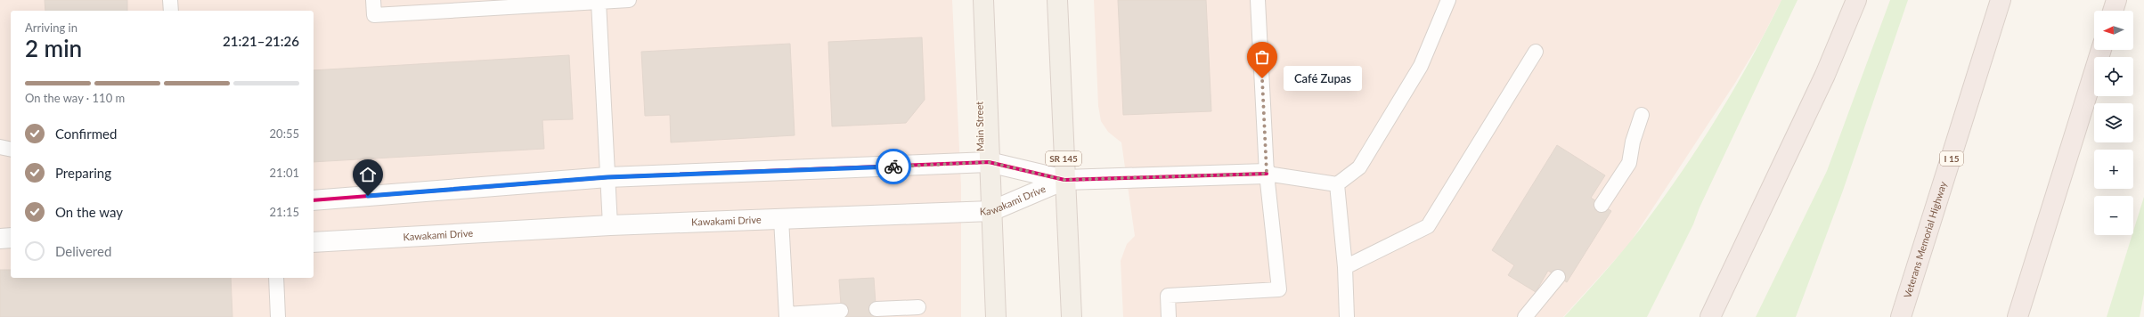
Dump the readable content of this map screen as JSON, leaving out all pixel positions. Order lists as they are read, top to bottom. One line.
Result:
{"streets":{"highway":["I 15","Veterans Memorial Highway"],"main road":["Main Street","SR 145"],"street":["Kawakami Drive"]},"crossings":[["Main Street","Kawakami Drive"],["SR 145","Kawakami Drive"]],"places":["Café Zupas"],"north":"left","page":{"map_buttons":["+","−"],"heading":["2 min","Arriving in","21:21–21:26"],"bubble":"Café Zupas","bar":"On the way · 110 m","list":[["Confirmed","20:55"],["Preparing","21:01"],["On the way","21:15"],"Delivered"]}}
